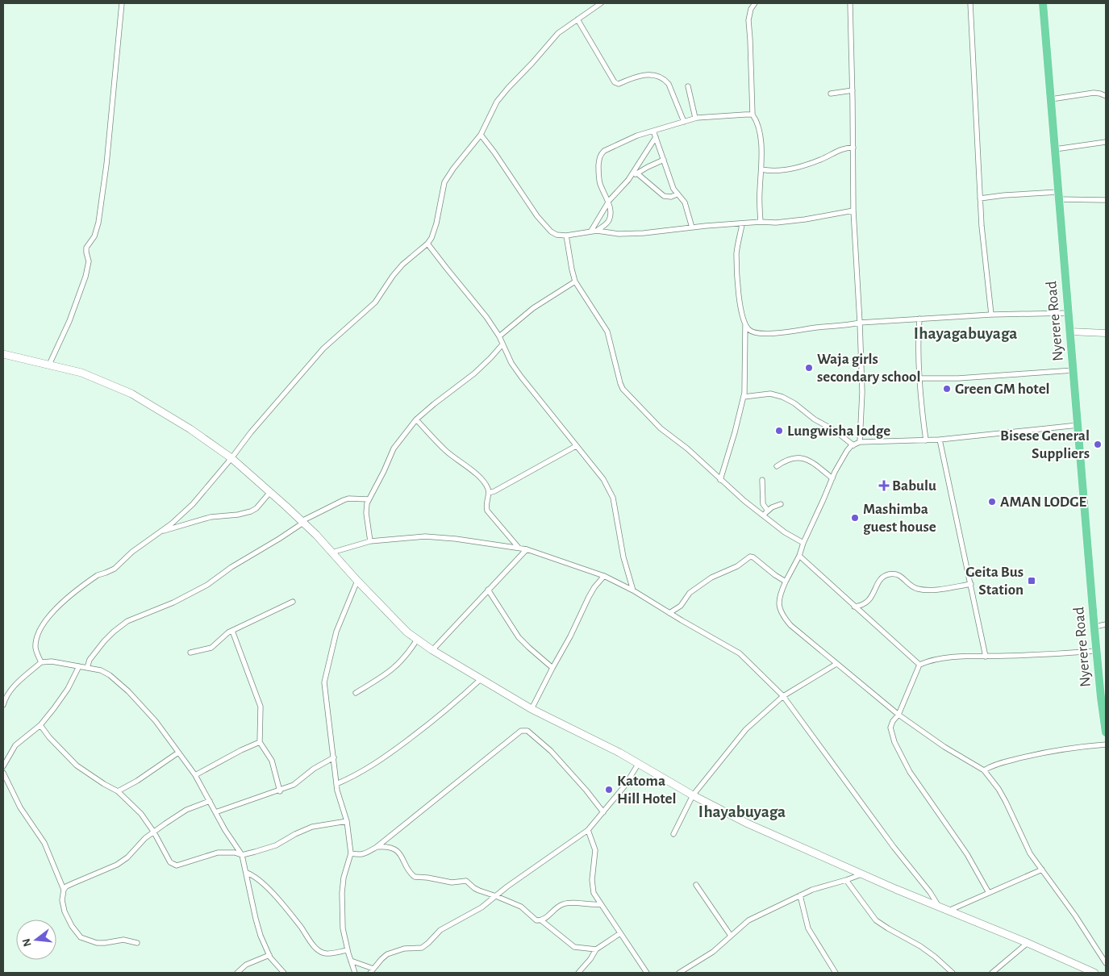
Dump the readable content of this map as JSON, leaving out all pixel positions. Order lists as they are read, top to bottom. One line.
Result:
{"streets":{"highway":["Nyerere Road"]},"districts":["Ihayagabuyaga","Ihayabuyaga"],"places":{"other":["Waja girls secondary school","Green GM hotel","Lungwisha lodge","Bisese General Suppliers","AMAN LODGE","Mashimba guest house","Katoma Hill Hotel"],"health":["Babulu"],"transit":["Geita Bus Station"]},"north":"left"}
